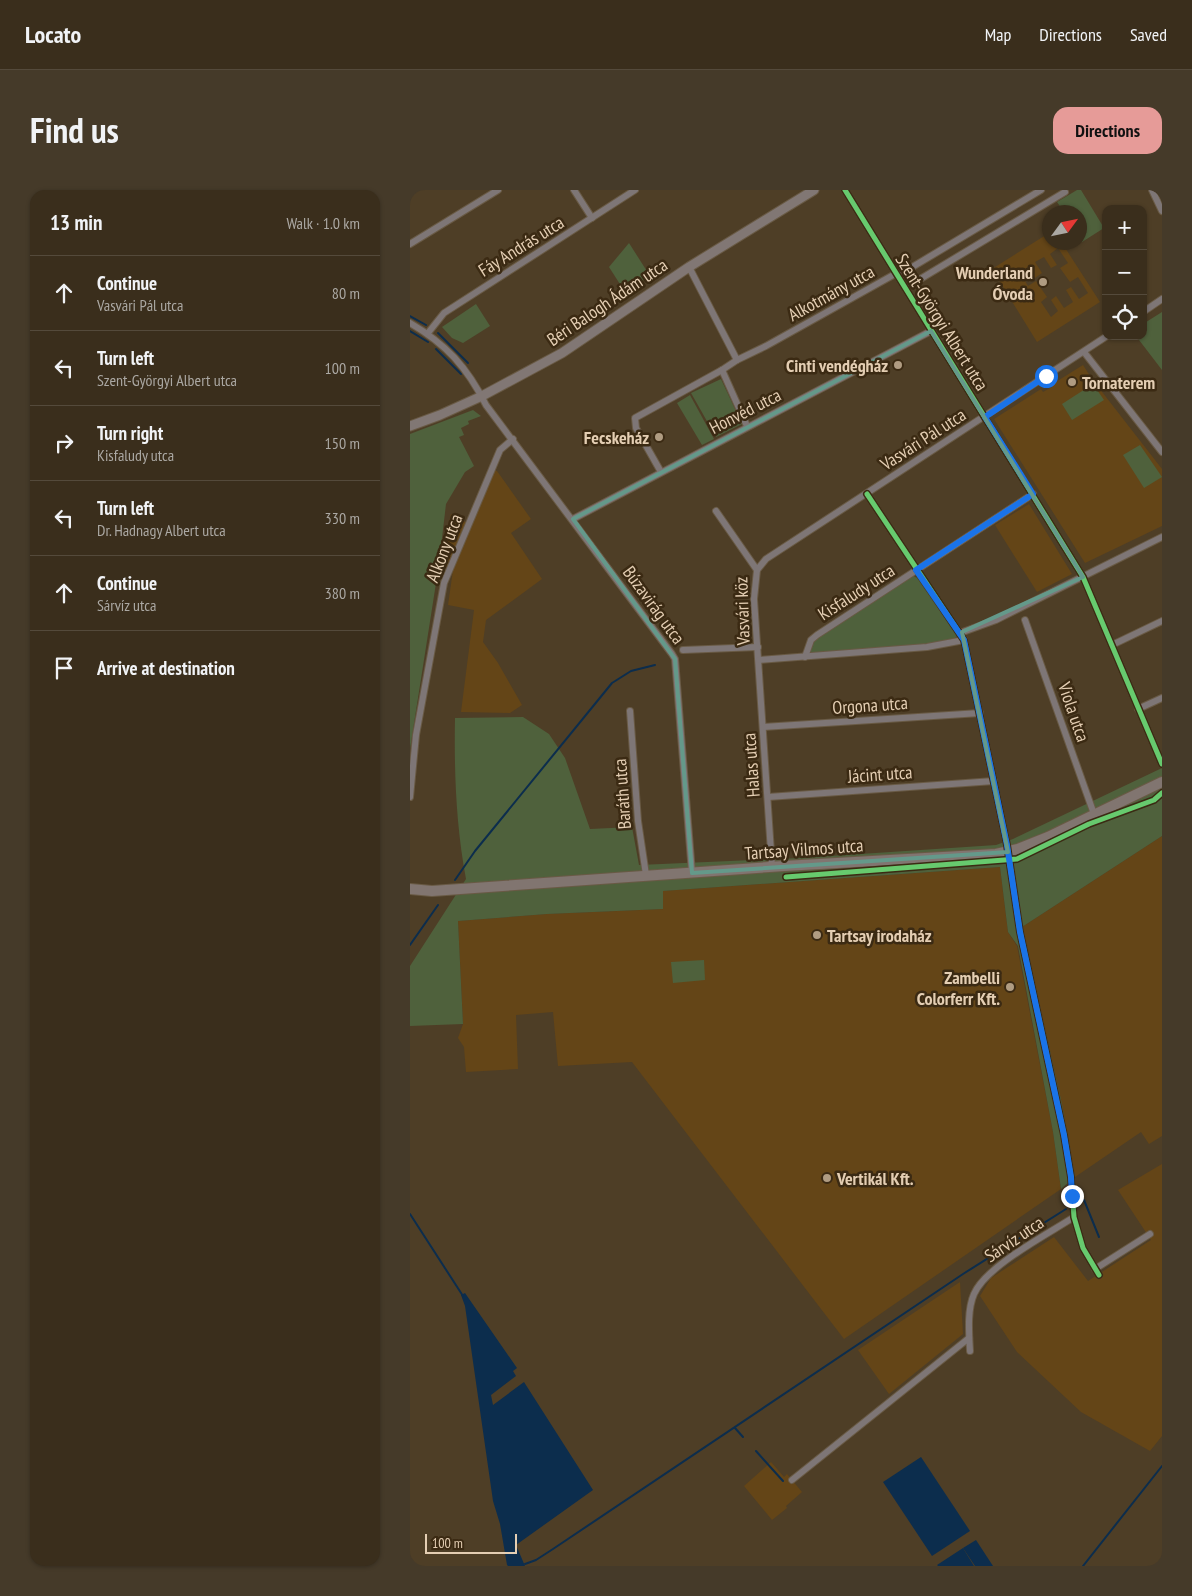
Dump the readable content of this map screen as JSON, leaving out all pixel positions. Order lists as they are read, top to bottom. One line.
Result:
{"streets":{"main road":["Tartsay Vilmos utca"],"street":["Fáy András utca","Alkotmány utca","Béri Balogh Ádám utca","Szent-Györgyi Albert utca","Honvéd utca","Vasvári Pál utca","Alkony utca","Kisfaludy utca","Búzavirág utca","Vasvári köz","Orgona utca","Viola utca","Halas utca","Jácint utca","Baráth utca","Sárvíz utca"]},"crossings":[["Fáy András utca","Búzavirág utca"],["Alkotmány utca","Szent-Györgyi Albert utca"],["Béri Balogh Ádám utca","Búzavirág utca"],["Szent-Györgyi Albert utca","Honvéd utca"],["Szent-Györgyi Albert utca","Vasvári Pál utca"],["Szent-Györgyi Albert utca","Kisfaludy utca"],["Honvéd utca","Búzavirág utca"],["Vasvári Pál utca","Vasvári köz"],["Alkony utca","Búzavirág utca"],["Búzavirág utca","Tartsay Vilmos utca"],["Vasvári köz","Halas utca"],["Orgona utca","Halas utca"],["Viola utca","Tartsay Vilmos utca"],["Halas utca","Jácint utca"],["Halas utca","Tartsay Vilmos utca"],["Baráth utca","Tartsay Vilmos utca"]],"places":["Wunderland Óvoda","Cinti vendégház","Tornaterem","Fecskeház","Tartsay irodaház","Zambelli Colorferr Kft.","Vertikál Kft."],"scale_bar":"100 m","north":"top right","page":{"header":"Locato","nav":["Map","Directions","Saved"],"title":"Find us","buttons":"Directions","heading":["13 min","Walk · 1.0 km"],"map_buttons":["+","−"],"list":[["Continue","Vasvári Pál utca","80 m"],["Turn left","Szent-Györgyi Albert utca","100 m"],["Turn right","Kisfaludy utca","150 m"],["Turn left","Dr. Hadnagy Albert utca","330 m"],["Continue","Sárvíz utca","380 m"],"Arrive at destination"],"scale":"100 m"}}
